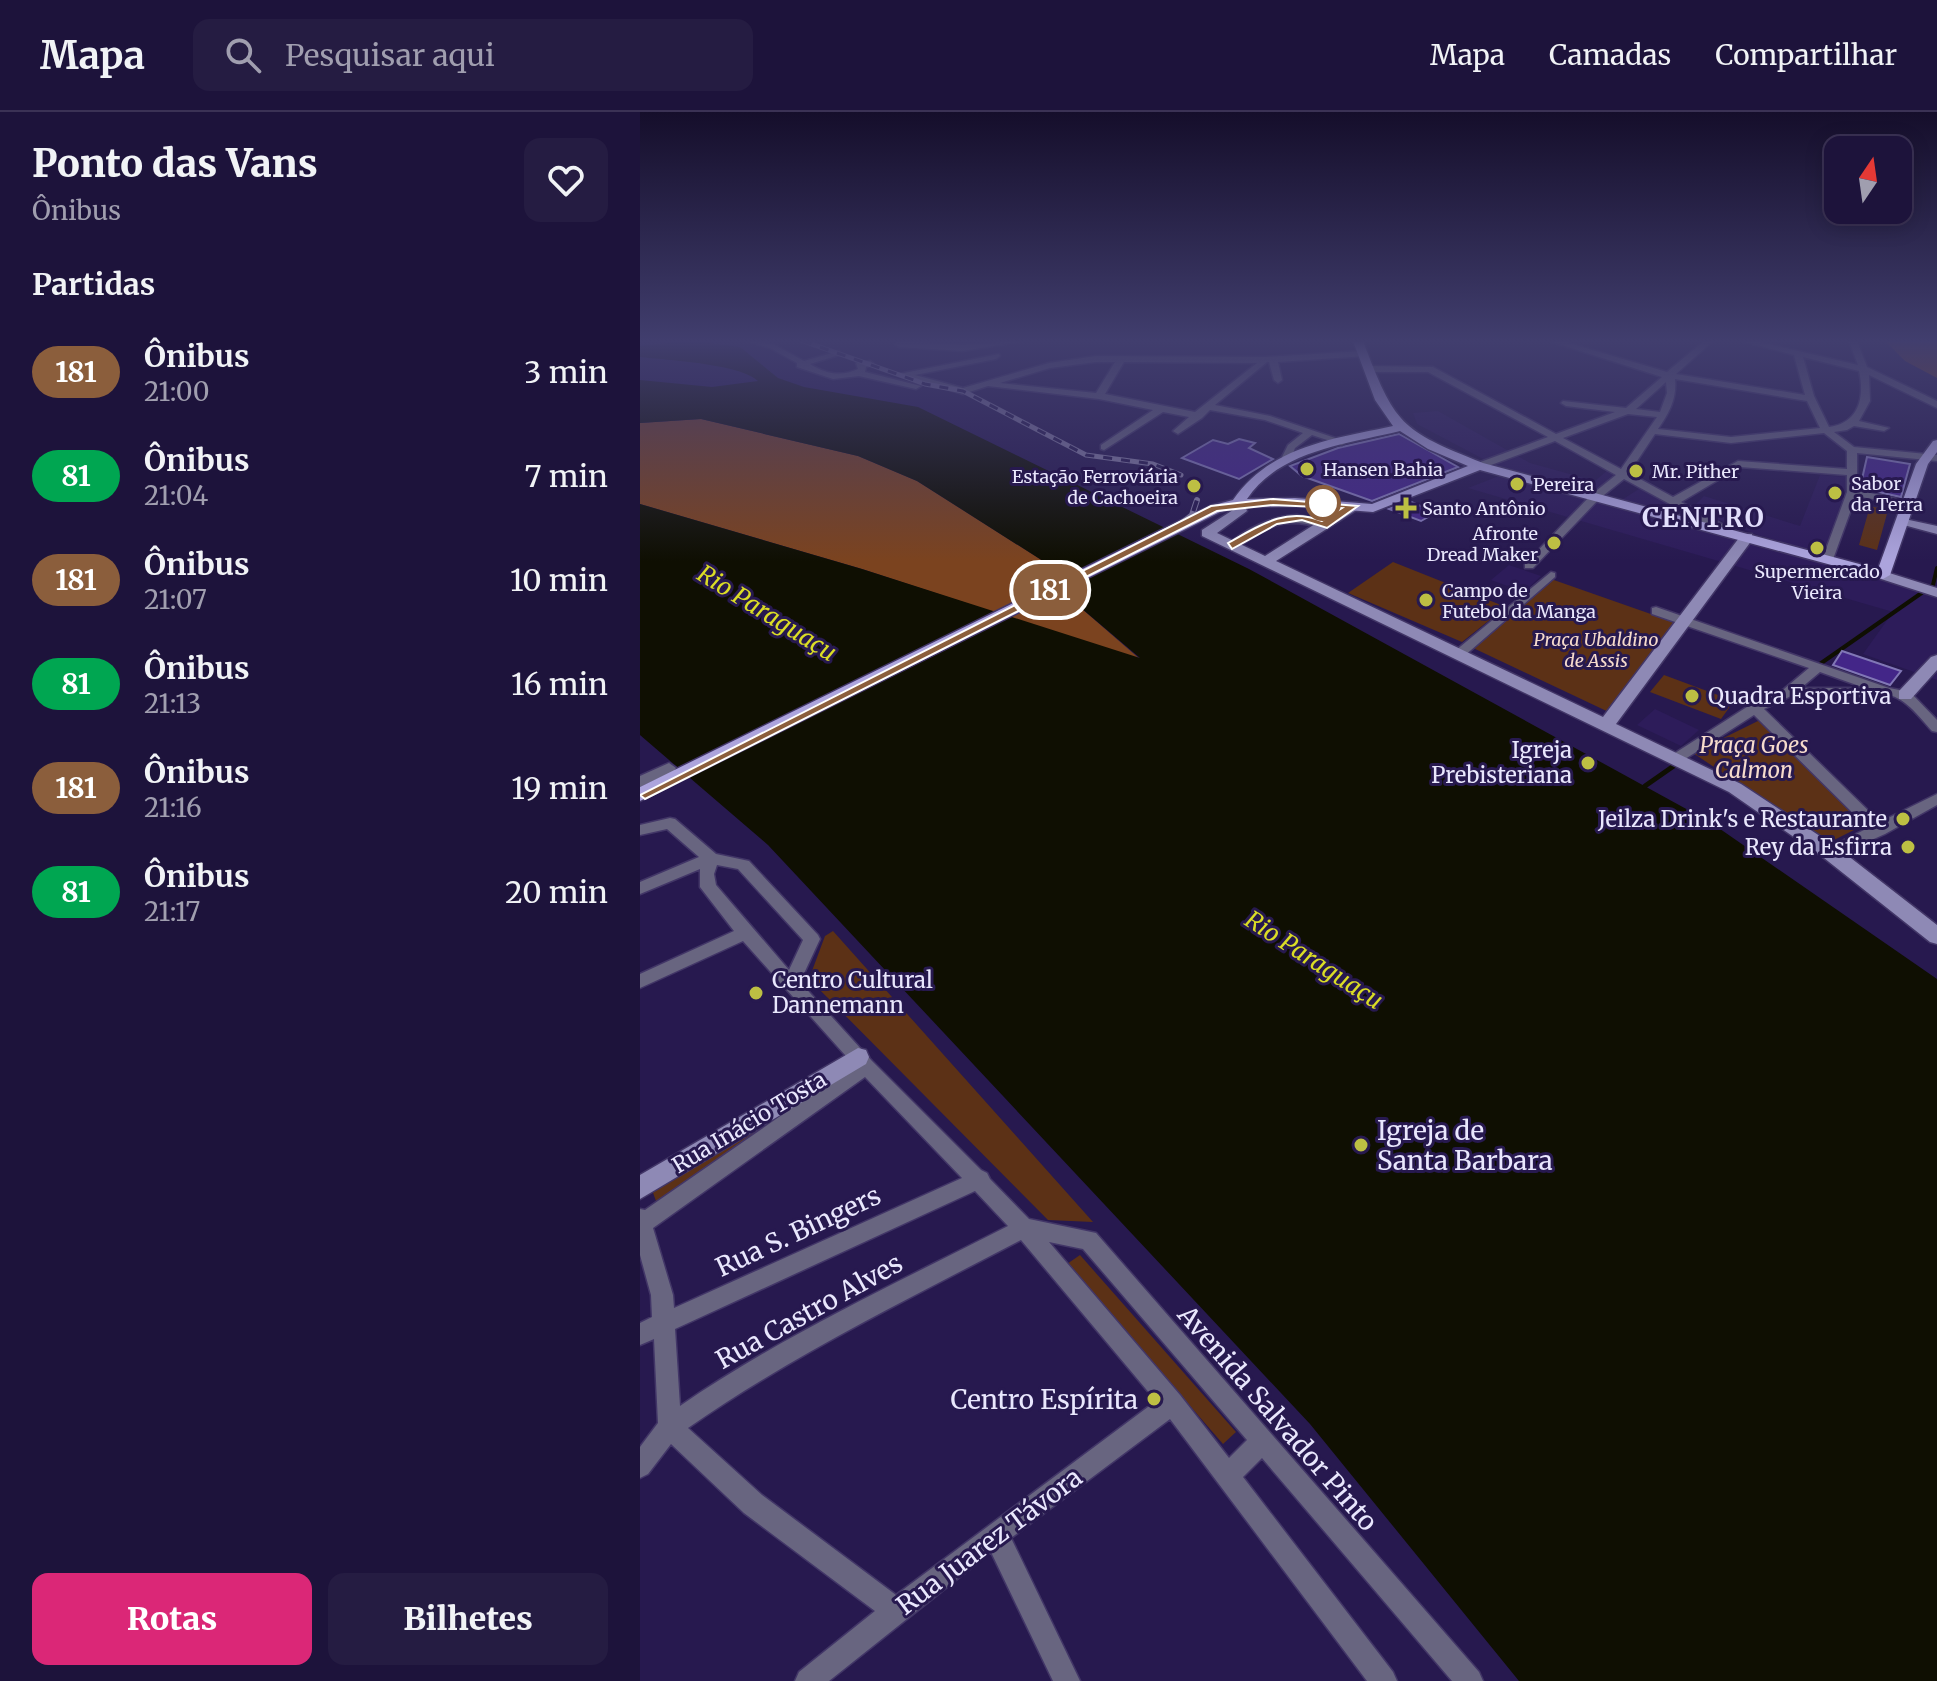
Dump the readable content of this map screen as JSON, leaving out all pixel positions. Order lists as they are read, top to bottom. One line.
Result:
{"streets":{"street":["Rua Inácio Tosta","Rua S. Bingers","Rua Castro Alves","Avenida Salvador Pinto","Rua Juarez Távora"]},"crossings":[["Rua Castro Alves","Avenida Salvador Pinto"]],"districts":["CENTRO"],"water":["Rio Paraguaçu"],"parks":["Praça Ubaldino de Assis","Praça Goes Calmon"],"places":{"other":["Hansen Bahia","Mr. Pither","Pereira","Estação Ferroviária de Cachoeira","Sabor da Terra","Afronte Dread Maker","Supermercado Vieira","Campo de Futebol da Manga","Quadra Esportiva","Igreja Prebisteriana","Jeilza Drink's e Restaurante","Rey da Esfirra","Centro Cultural Dannemann","Igreja de Santa Barbara","Centro Espírita"],"health":["Santo Antônio"]},"lines":["bus line 181"],"north":"top","page":{"header":"Mapa","search":"Pesquisar aqui","nav":["Mapa","Camadas","Compartilhar"],"heading":[["Ponto das Vans","Ônibus"],"Partidas"],"on_map":"181","list":[{"mark":"181","name":"Ônibus","note":"21:00","value":"3 min"},{"mark":"81","name":"Ônibus","note":"21:04","value":"7 min"},{"mark":"181","name":"Ônibus","note":"21:07","value":"10 min"},{"mark":"81","name":"Ônibus","note":"21:13","value":"16 min"},{"mark":"181","name":"Ônibus","note":"21:16","value":"19 min"},{"mark":"81","name":"Ônibus","note":"21:17","value":"20 min"}],"buttons":["Rotas","Bilhetes"]}}
